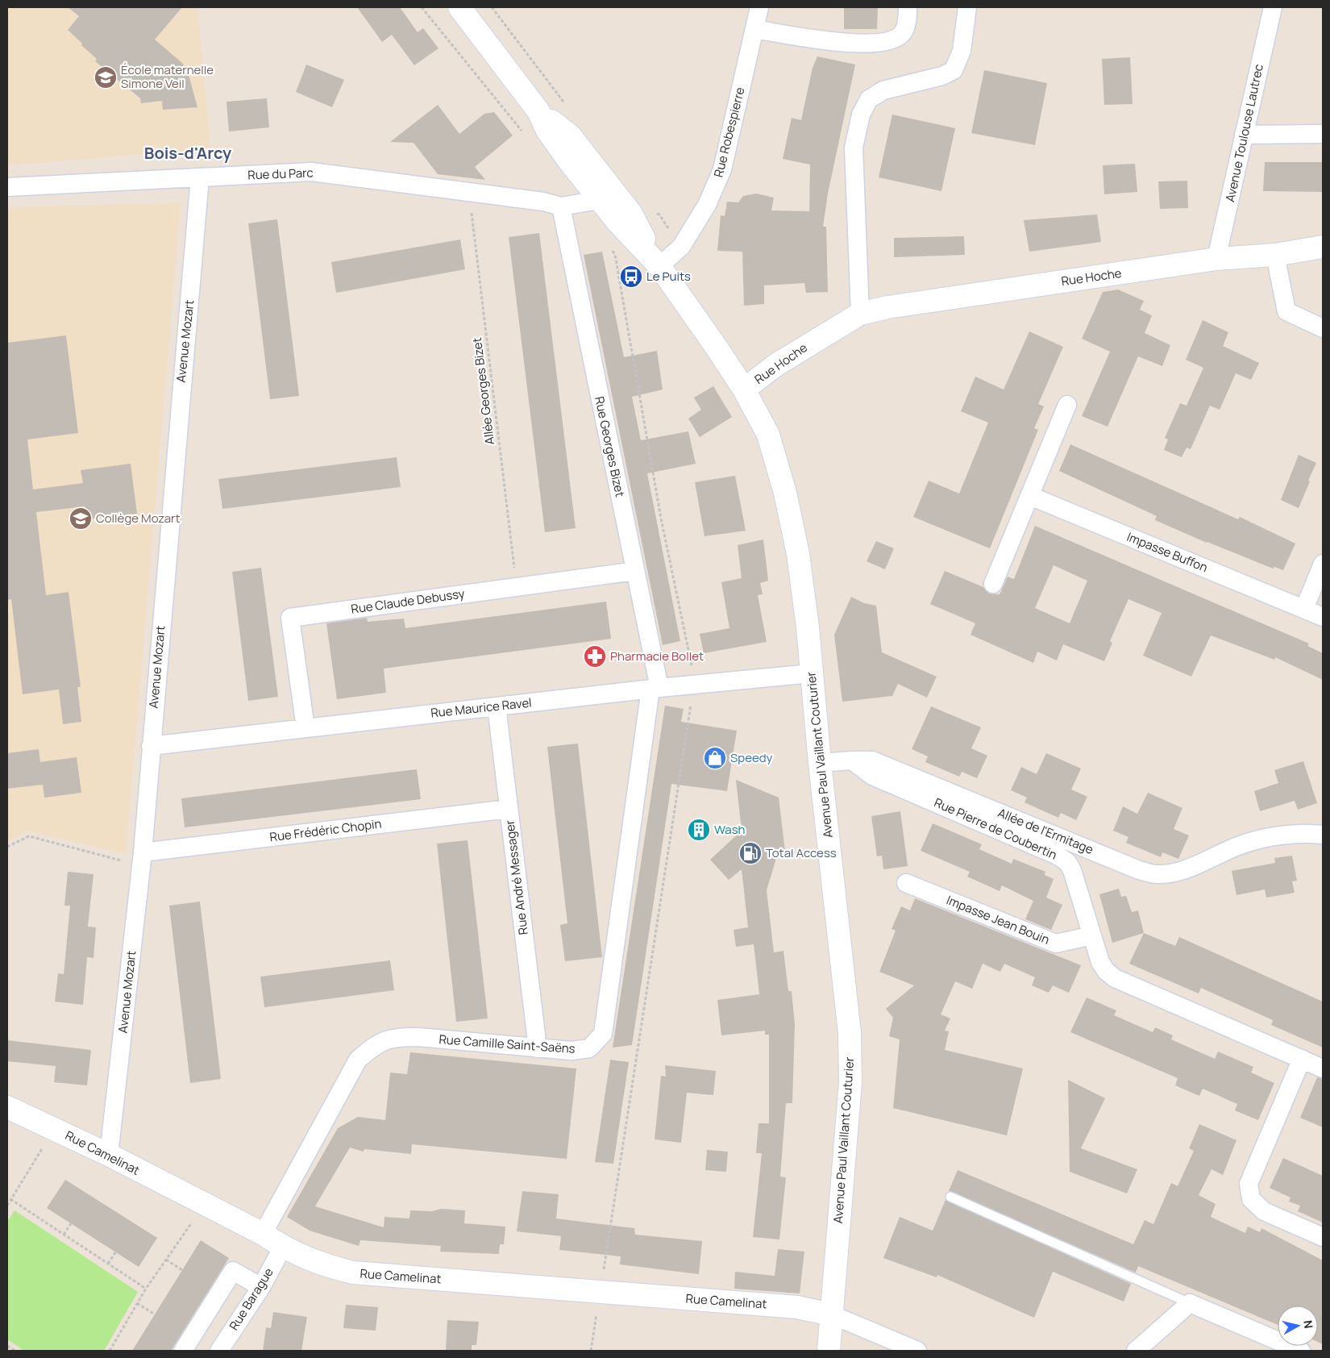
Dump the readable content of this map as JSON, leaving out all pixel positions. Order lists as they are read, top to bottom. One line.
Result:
{"streets":{"street":["Rue Robespierre","Avenue Toulouse Lautrec","Rue du Parc","Rue Hoche","Avenue Mozart","Rue Georges Bizet","Impasse Buffon","Rue Claude Debussy","Rue Maurice Ravel","Avenue Paul Vaillant Couturier","Rue Pierre de Coubertin","Rue Frédéric Chopin","Allée de l'Ermitage","Rue André Messager","Impasse Jean Bouin","Rue Camille Saint-Saëns","Rue Camelinat","Rue Barague"],"path":["Allée Georges Bizet"]},"crossings":[["Rue Robespierre","Avenue Paul Vaillant Couturier"],["Avenue Toulouse Lautrec","Rue Hoche"],["Rue du Parc","Avenue Mozart"],["Rue du Parc","Allée Georges Bizet"],["Rue du Parc","Rue Georges Bizet"],["Rue du Parc","Avenue Paul Vaillant Couturier"],["Rue Hoche","Avenue Paul Vaillant Couturier"],["Avenue Mozart","Rue Maurice Ravel"],["Avenue Mozart","Rue Frédéric Chopin"],["Avenue Mozart","Rue Camelinat"],["Allée Georges Bizet","Rue Claude Debussy"],["Rue Georges Bizet","Rue Claude Debussy"],["Rue Georges Bizet","Rue Maurice Ravel"],["Rue Georges Bizet","Rue Camille Saint-Saëns"],["Rue Claude Debussy","Rue Maurice Ravel"],["Rue Maurice Ravel","Avenue Paul Vaillant Couturier"],["Rue Maurice Ravel","Rue André Messager"],["Rue Maurice Ravel","Rue Camille Saint-Saëns"],["Avenue Paul Vaillant Couturier","Rue Camelinat"],["Rue Pierre de Coubertin","Allée de l'Ermitage"],["Rue Pierre de Coubertin","Impasse Jean Bouin"],["Rue Frédéric Chopin","Rue André Messager"],["Rue André Messager","Rue Camille Saint-Saëns"],["Rue Camille Saint-Saëns","Rue Camelinat"],["Rue Camelinat","Rue Barague"]],"districts":["Bois-d'Arcy"],"places":{"school or university":["École maternelle Simone Veil","Collège Mozart"],"bus stop":["Le Puits"],"pharmacy":["Pharmacie Bollet"],"shop":["Speedy"],"building":["Wash"],"fuel station":["Total Access"]},"north":"right"}
